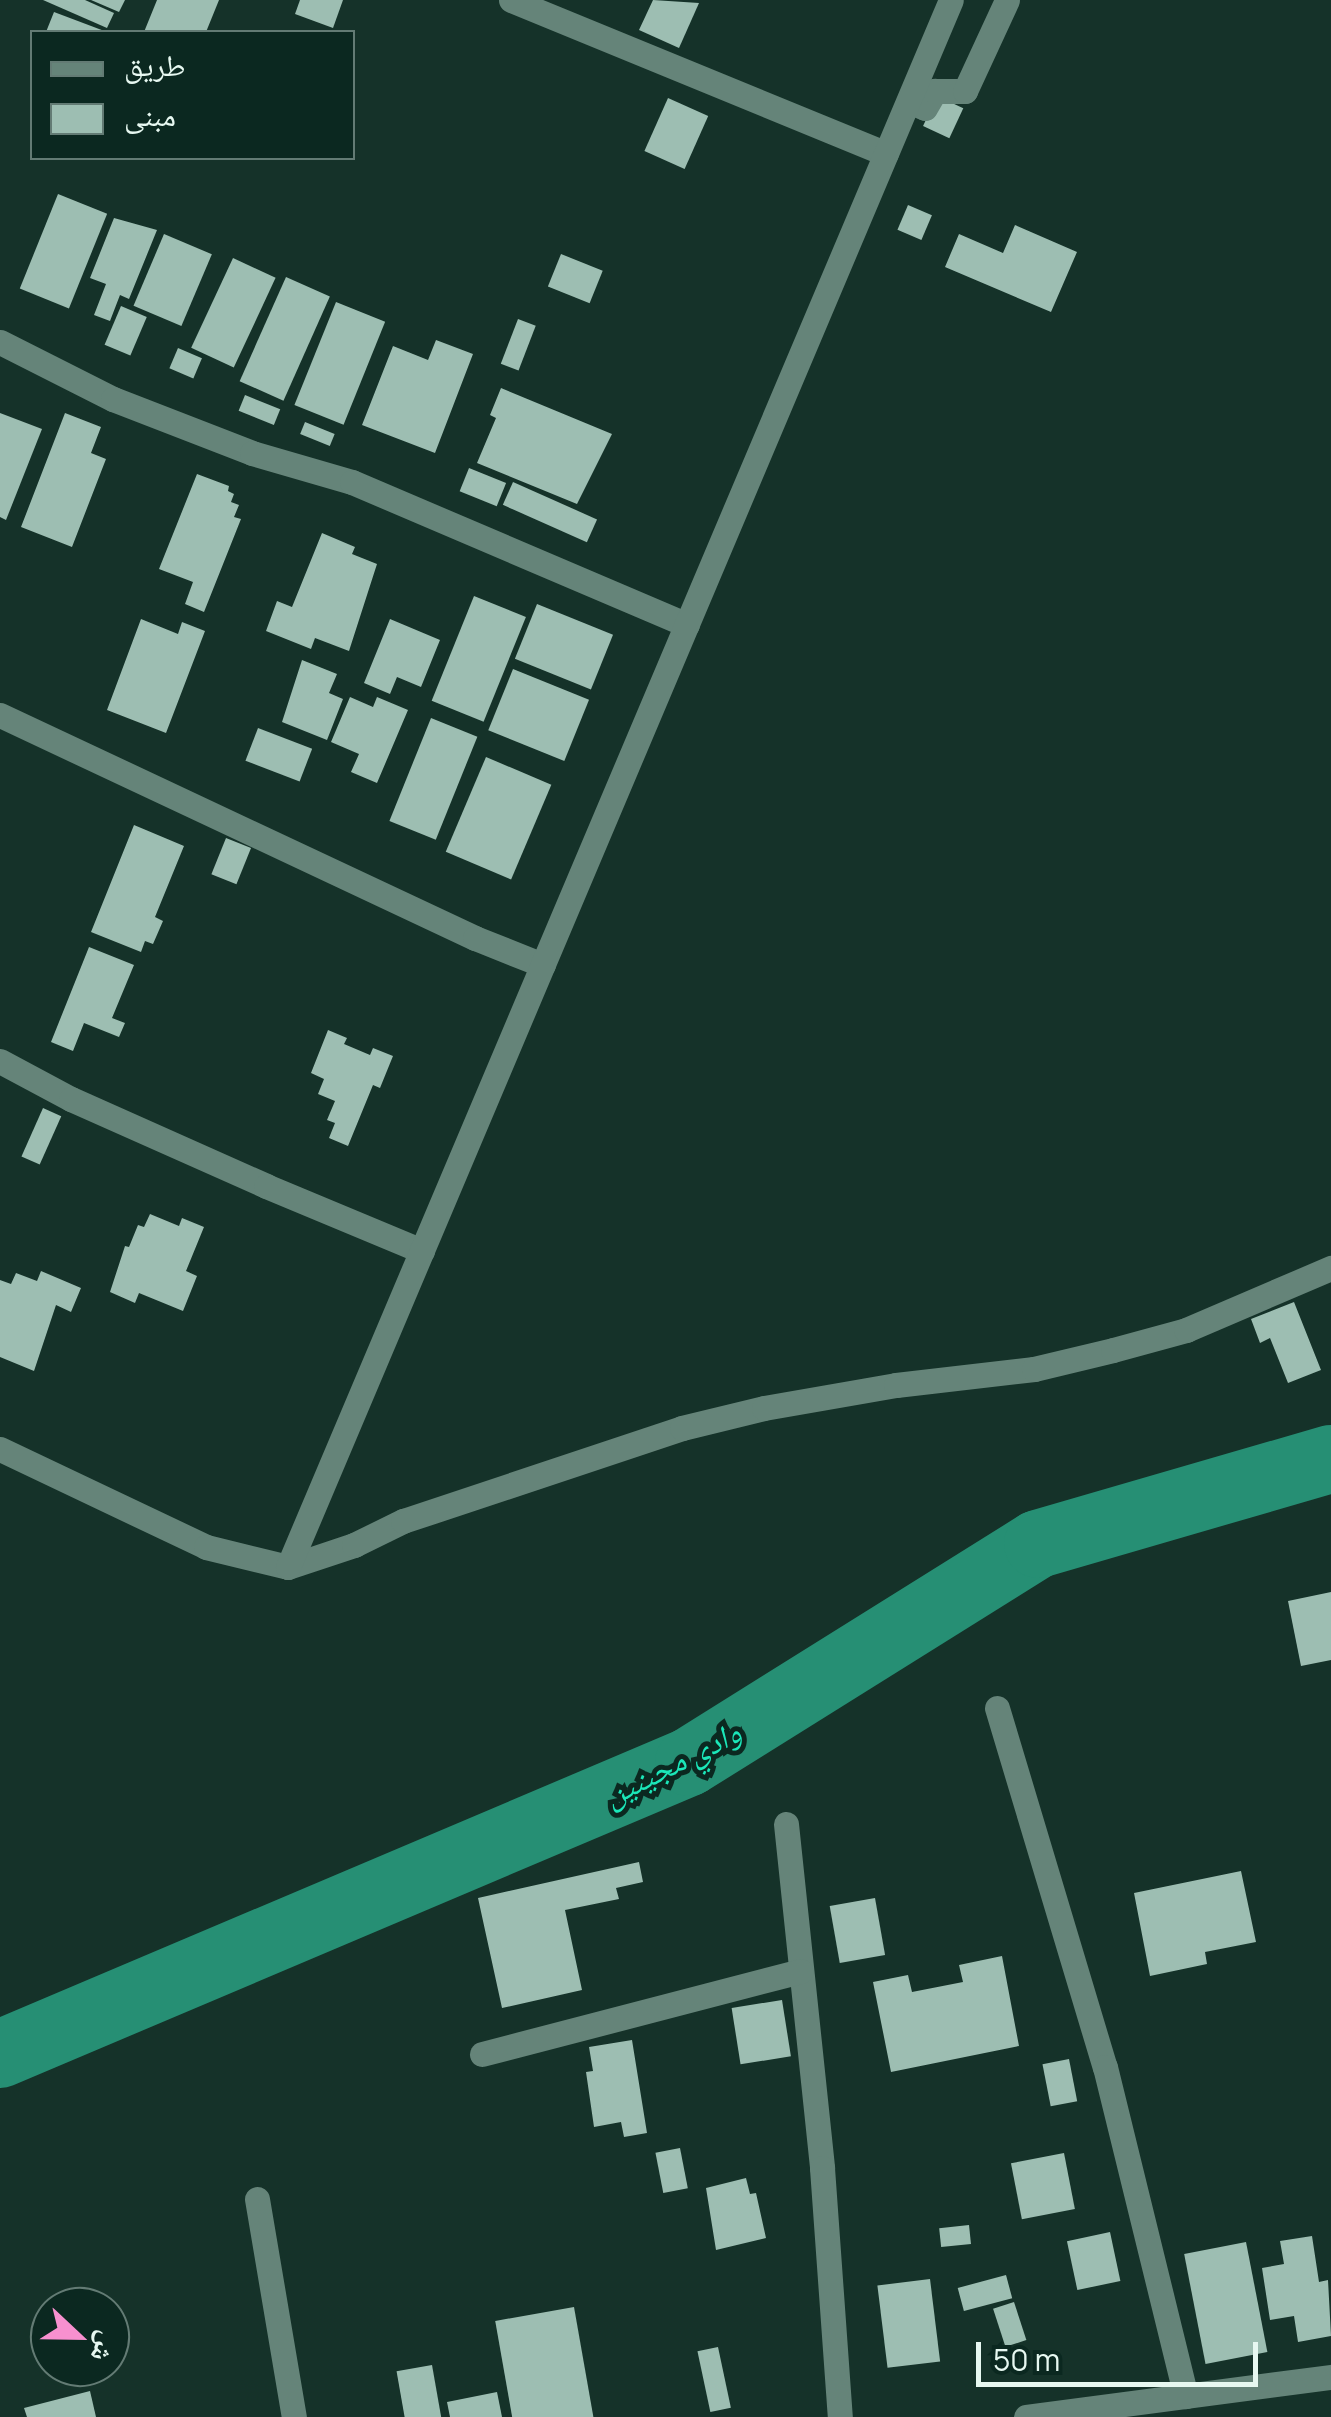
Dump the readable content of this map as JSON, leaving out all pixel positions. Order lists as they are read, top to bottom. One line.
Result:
{"water":["وادي مجينين"],"legend":["طريق","مبنى"],"scale_bar":"50 m","north":"right"}
